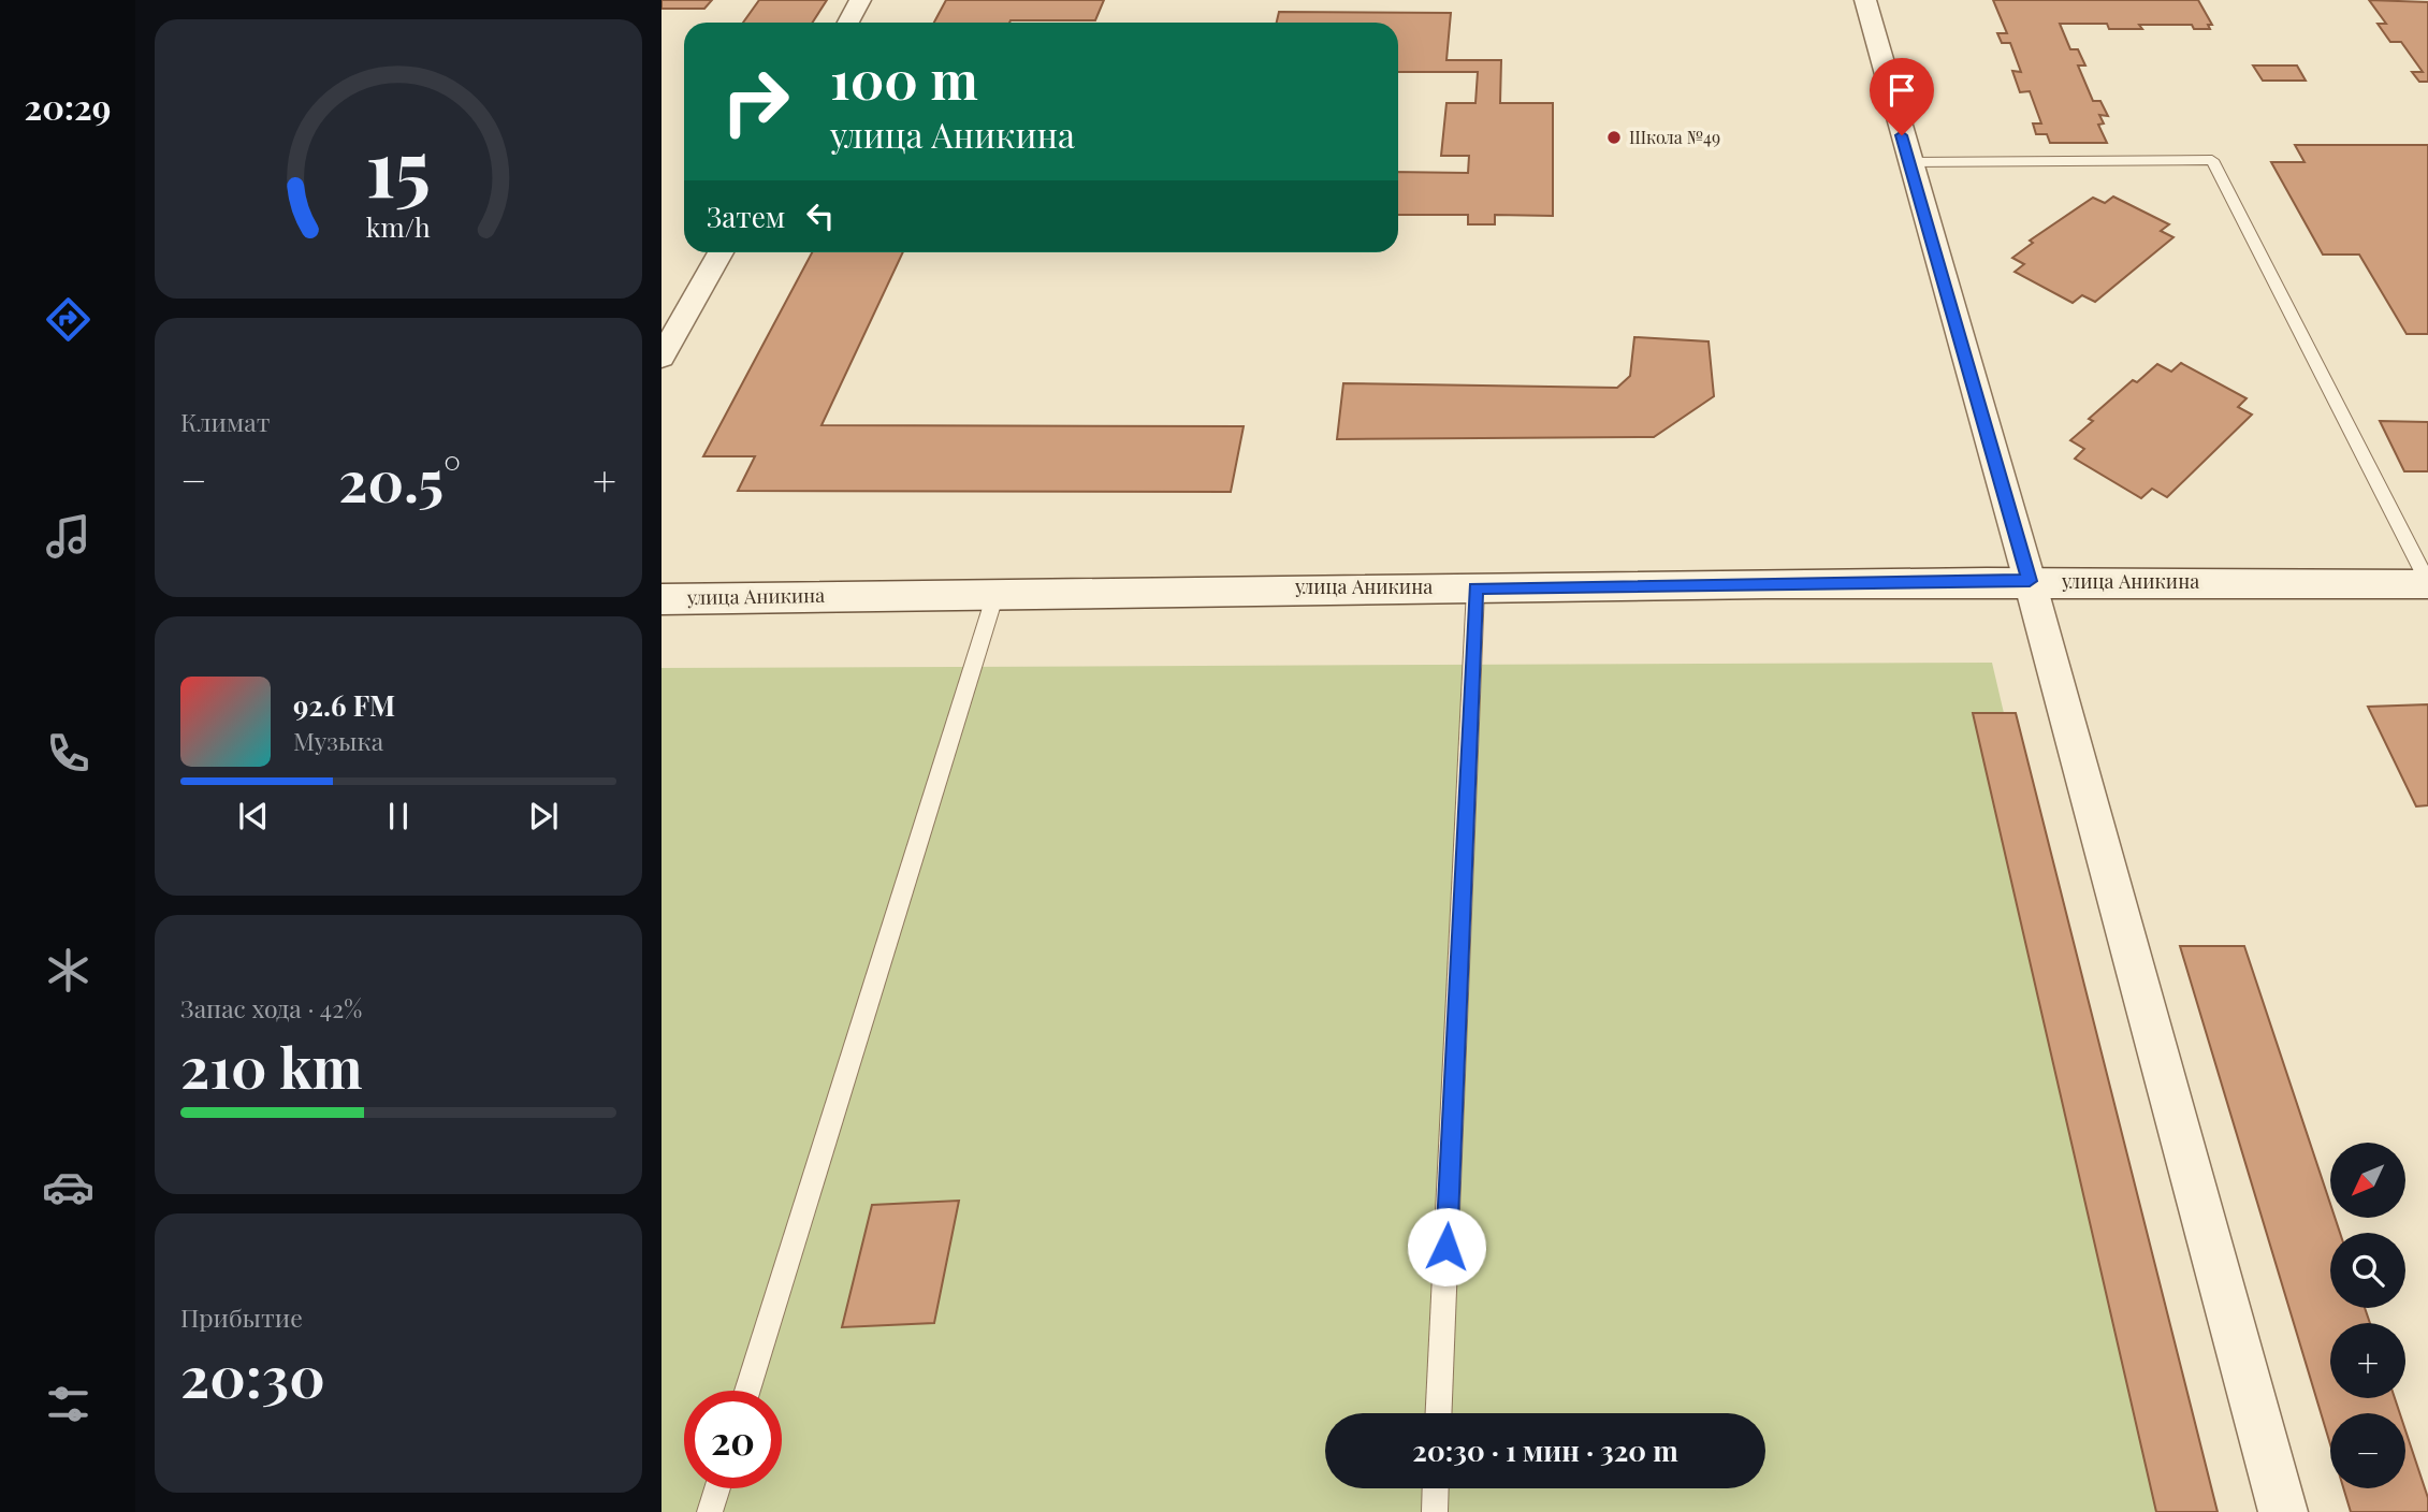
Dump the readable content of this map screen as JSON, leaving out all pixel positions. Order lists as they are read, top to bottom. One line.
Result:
{"streets":{"street":["улица Аникина"]},"places":["Школа №49"],"north":"bottom left","page":{"tabs":"20:29","turn":["100 m","улица Аникина"],"then":"Затем","tile":["Климат",["Запас хода · 42%","210 km"],["Прибытие","20:30"]],"heat":["−","20.5°","+"],"song":["92.6 FM","Музыка"],"map_buttons":["+","−"],"limit":"20","trip":"20:30 · 1 мин · 320 m","gauge":["15","km/h"]}}
